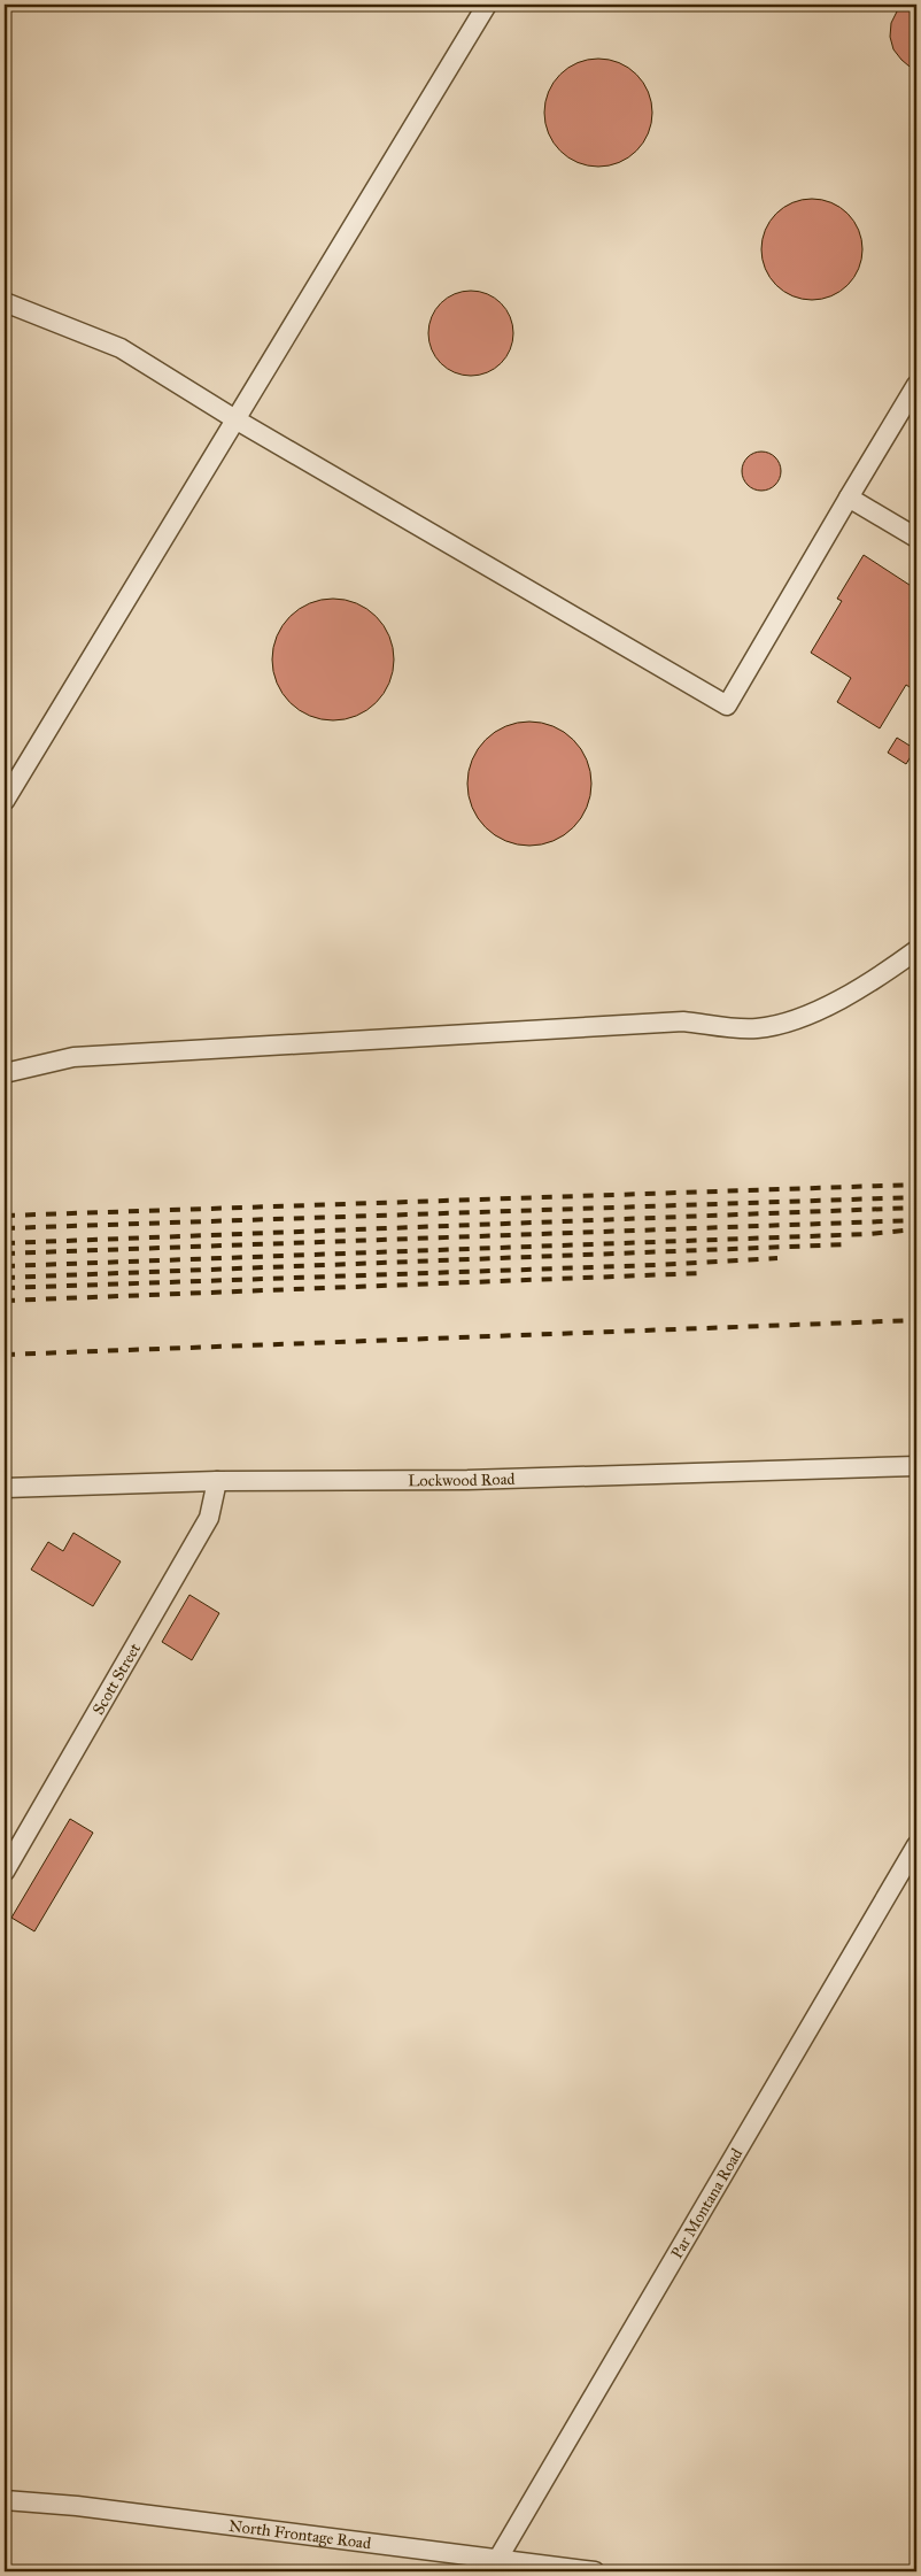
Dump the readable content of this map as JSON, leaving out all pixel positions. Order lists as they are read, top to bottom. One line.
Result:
{"streets":{"street":["Lockwood Road","Scott Street","Par Montana Road","North Frontage Road"]},"crossings":[["Lockwood Road","Scott Street"],["Par Montana Road","North Frontage Road"]]}
